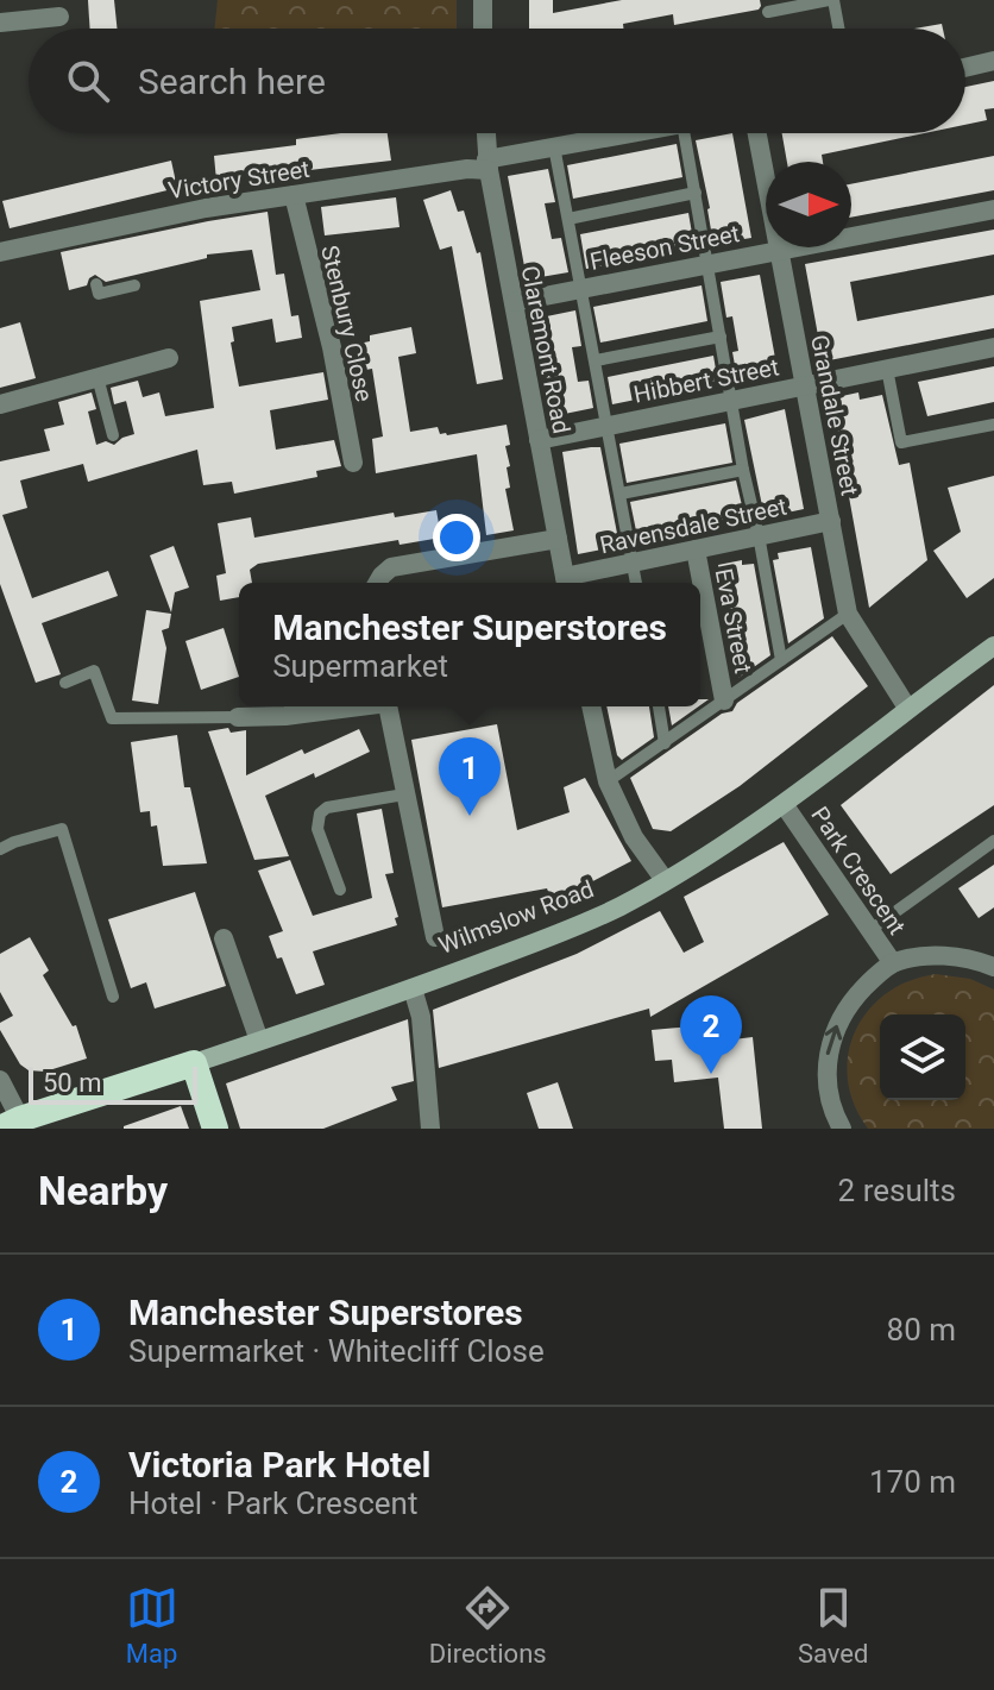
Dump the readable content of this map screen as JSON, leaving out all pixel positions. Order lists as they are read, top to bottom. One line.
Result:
{"streets":{"highway":["Wilmslow Road"],"street":["Victory Street","Fleeson Street","Stenbury Close","Claremont Road","Hibbert Street","Grandale Street","Ravensdale Street","Eva Street","Park Crescent"]},"crossings":[["Victory Street","Stenbury Close"],["Victory Street","Claremont Road"],["Fleeson Street","Claremont Road"],["Fleeson Street","Grandale Street"],["Claremont Road","Hibbert Street"],["Hibbert Street","Grandale Street"],["Grandale Street","Ravensdale Street"],["Grandale Street","Wilmslow Road"],["Ravensdale Street","Eva Street"],["Park Crescent","Wilmslow Road"]],"one_way":["Park Crescent"],"scale_bar":"50 m","north":"right","page":{"search":"Search here","popup":["Manchester Superstores","Supermarket"],"pins":["1","2"],"scale":"50 m","heading":["Nearby","2 results"],"list":[{"mark":"1","name":"Manchester Superstores","note":"Supermarket · Whitecliff Close","value":"80 m"},{"mark":"2","name":"Victoria Park Hotel","note":"Hotel · Park Crescent","value":"170 m"}],"nav":["Map","Directions","Saved"]}}
